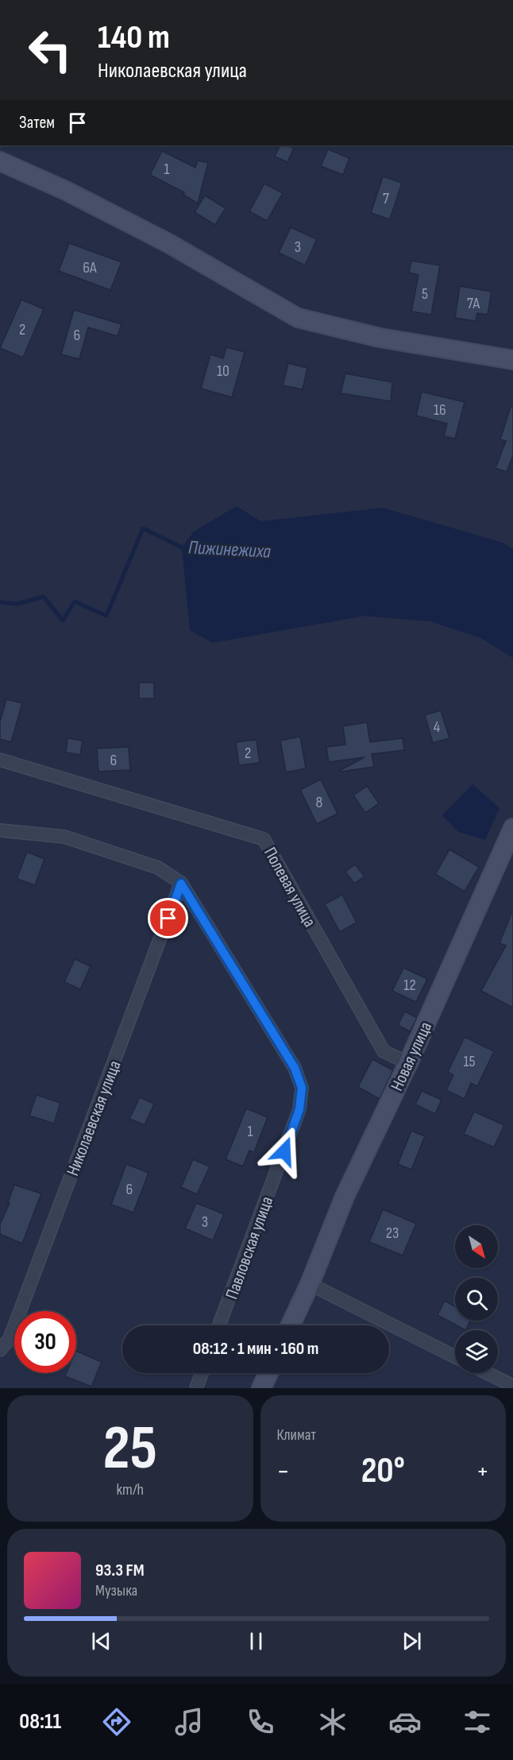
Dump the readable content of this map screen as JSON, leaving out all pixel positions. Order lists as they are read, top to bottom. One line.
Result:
{"streets":{"street":["Полевая улица","Новая улица","Николаевская улица","Павловская улица"]},"crossings":[["Полевая улица","Новая улица"],["Николаевская улица","Павловская улица"]],"water":["Пижинежиха"],"house_numbers":["1","7","3","6А","5","7А","2","6","10","16","4","2","6","8","12","15","1","6","3","23"],"north":"bottom right","page":{"turn":["140 m","Николаевская улица"],"then":"Затем","limit":"30","trip":"08:12 · 1 мин · 160 m","tile":[["25","km/h"],"Климат"],"heat":["−","20°","+"],"song":["93.3 FM","Музыка"],"tabs":"08:11"}}
